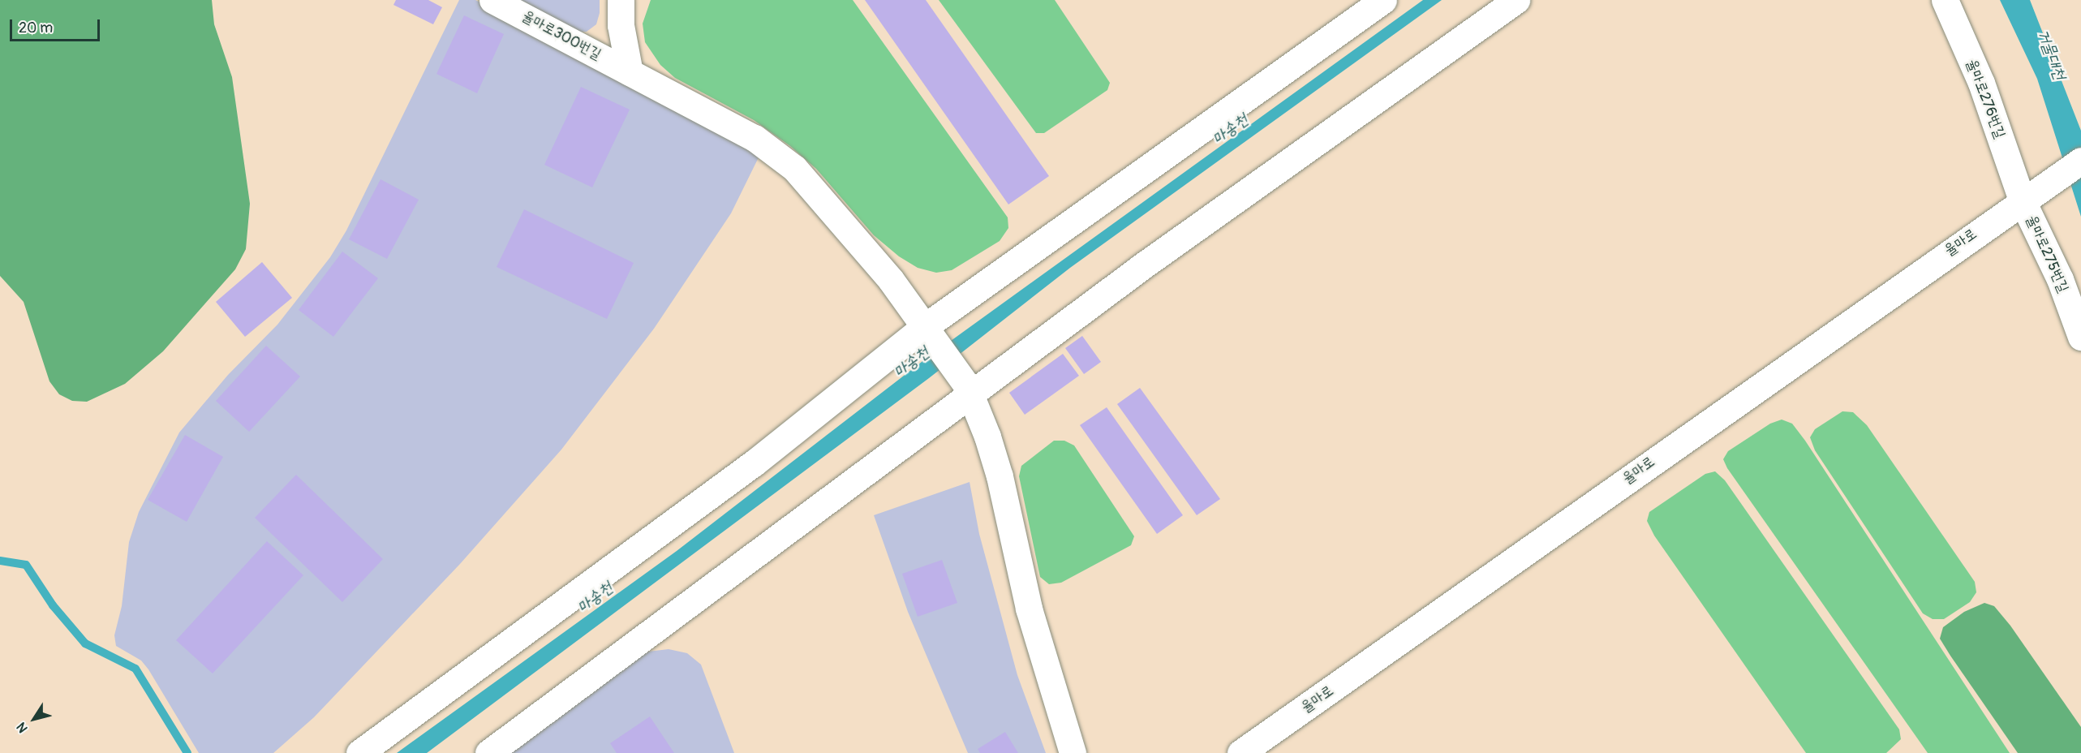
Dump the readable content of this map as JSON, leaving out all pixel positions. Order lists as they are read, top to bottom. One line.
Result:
{"streets":{"street":["율마로300번길","율마로276번길","율마로","율마로275번길"]},"crossings":[["율마로276번길","율마로"],["율마로276번길","율마로275번길"],["율마로","율마로275번길"]],"water":["거물대천","마송천"],"scale_bar":"20 m","north":"bottom left"}
